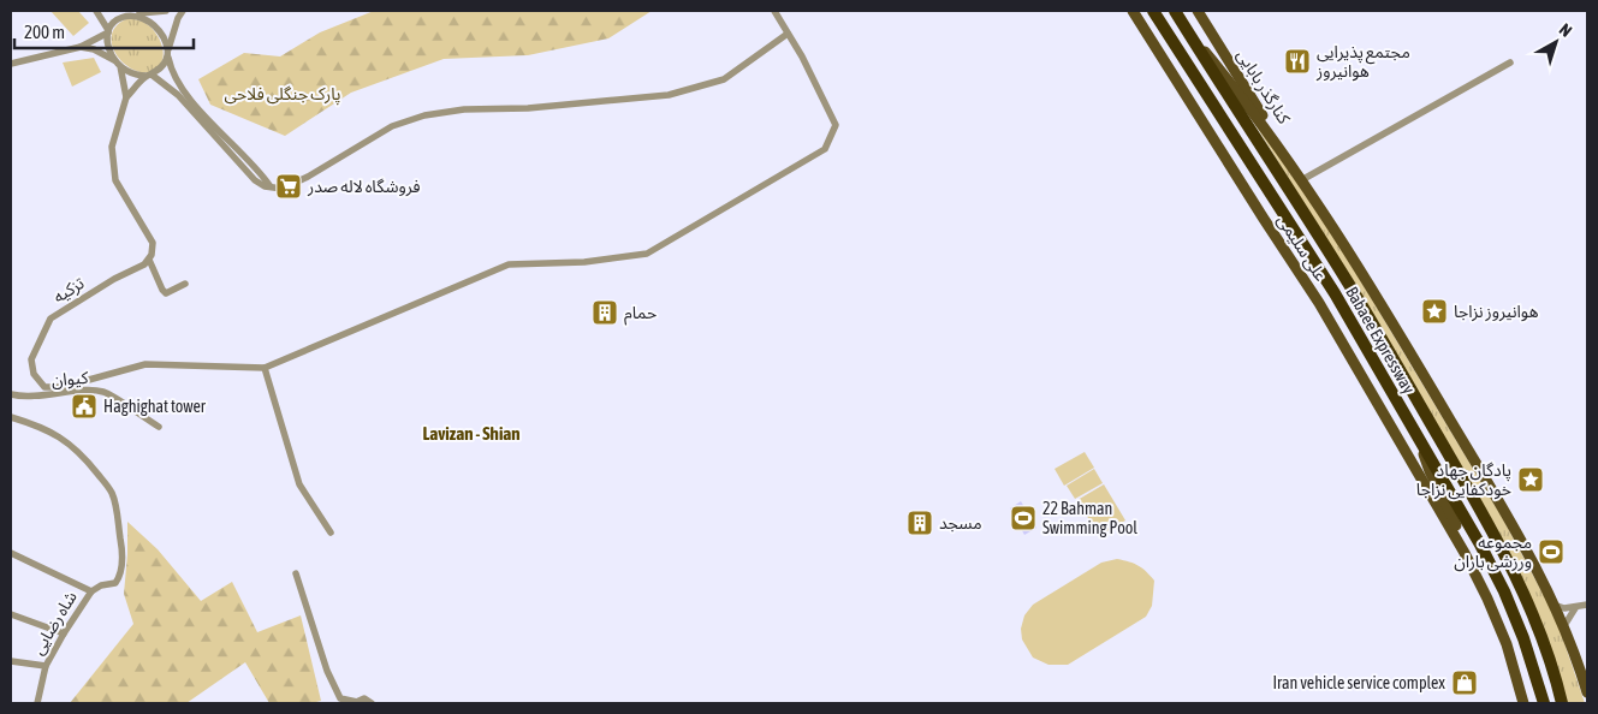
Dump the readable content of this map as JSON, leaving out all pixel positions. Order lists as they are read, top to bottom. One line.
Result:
{"streets":{"highway":["Babaee Expressway"],"main road":["کنارگذر بابایی","علی سلیمی"],"street":["تزکیه","کیوان","شاه رضایی"]},"districts":["Lavizan - Shian"],"parks":["پارک جنگلی فلاحی"],"places":{"restaurant":["مجتمع پذیرایی هوانیروز"],"supermarket":["فروشگاه لاله صدر"],"place":["هوانیروز نزاجا","پادگان جهاد خودکفایی نزاجا"],"building":["حمام","مسجد"],"public building":["Haghighat tower"],"sports":["22 Bahman Swimming Pool","مجموعه ورزشی باران"],"shop":["Iran vehicle service complex"]},"scale_bar":"200 m","north":"top right"}
